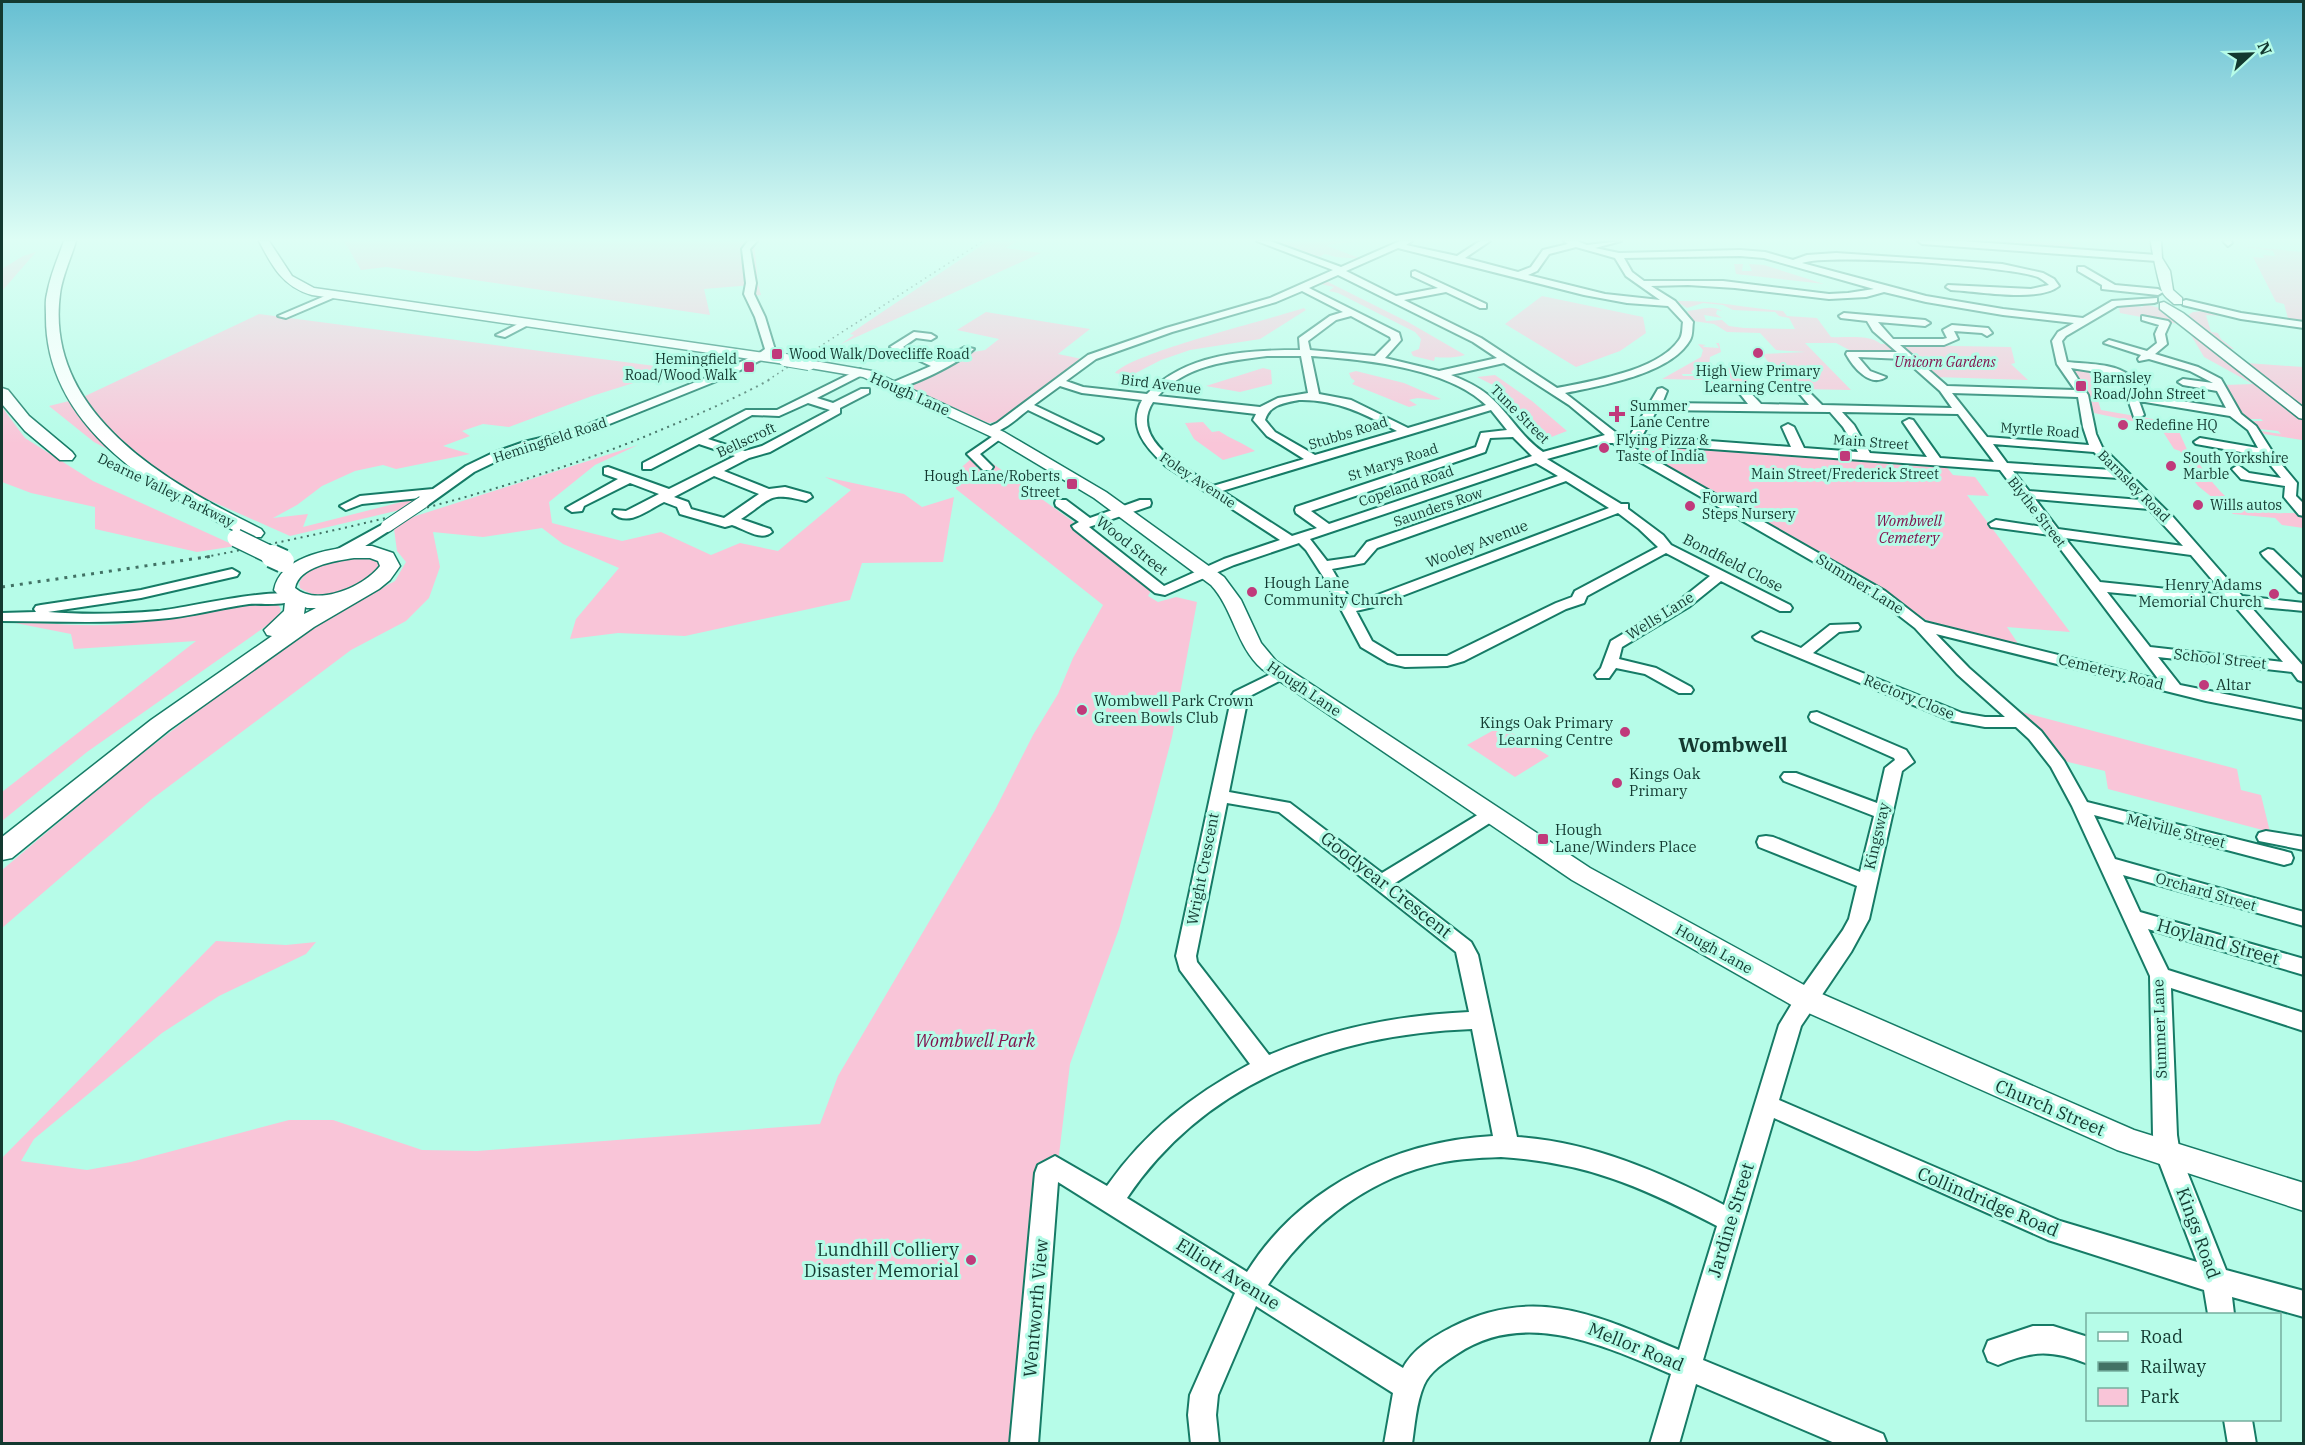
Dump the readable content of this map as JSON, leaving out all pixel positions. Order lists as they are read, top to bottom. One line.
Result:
{"streets":{"highway":["Dearne Valley Parkway"],"main road":["Hough Lane","Church Street"],"street":["Bird Avenue","Tune Street","Myrtle Road","Stubbs Road","Hemingfield Road","Bellscroft","Main Street","St Marys Road","Foley Avenue","Copeland Road","Barnsley Road","Saunders Row","Blythe Street","Wooley Avenue","Wood Street","Bondfield Close","Summer Lane","Wells Lane","School Street","Cemetery Road","Rectory Close","Melville Street","Kingsway","Wright Crescent","Goodyear Crescent","Orchard Street","Hoyland Street","Collindridge Road","Jardine Street","Kings Road","Elliott Avenue","Wentworth View","Mellor Road"]},"crossings":[["Bird Avenue","Tune Street"],["Bird Avenue","Foley Avenue"],["Hough Lane","Hemingfield Road"],["Hough Lane","Copeland Road"],["Hough Lane","Wood Street"],["Hough Lane","Kingsway"],["Hough Lane","Wright Crescent"],["Hough Lane","Church Street"],["Hough Lane","Jardine Street"],["Tune Street","Stubbs Road"],["Tune Street","St Marys Road"],["Tune Street","Foley Avenue"],["Tune Street","Copeland Road"],["Tune Street","Saunders Row"],["Tune Street","Wooley Avenue"],["Tune Street","Bondfield Close"],["Myrtle Road","Barnsley Road"],["Myrtle Road","Blythe Street"],["Stubbs Road","Foley Avenue"],["Hemingfield Road","Dearne Valley Parkway"],["Main Street","Copeland Road"],["Main Street","Barnsley Road"],["Main Street","Blythe Street"],["Main Street","Summer Lane"],["St Marys Road","Copeland Road"],["Foley Avenue","Copeland Road"],["Foley Avenue","Saunders Row"],["Foley Avenue","Wooley Avenue"],["Foley Avenue","Bondfield Close"],["Copeland Road","Wood Street"],["Copeland Road","Summer Lane"],["Barnsley Road","School Street"],["Blythe Street","School Street"],["Blythe Street","Cemetery Road"],["Wooley Avenue","Bondfield Close"],["Bondfield Close","Wells Lane"],["Summer Lane","Cemetery Road"],["Summer Lane","Rectory Close"],["Summer Lane","Melville Street"],["Summer Lane","Orchard Street"],["Summer Lane","Hoyland Street"],["Summer Lane","Church Street"],["Summer Lane","Kings Road"],["Kingsway","Church Street"],["Kingsway","Jardine Street"],["Wright Crescent","Goodyear Crescent"],["Church Street","Jardine Street"],["Church Street","Kings Road"],["Collindridge Road","Jardine Street"],["Collindridge Road","Kings Road"],["Jardine Street","Mellor Road"],["Elliott Avenue","Wentworth View"],["Elliott Avenue","Mellor Road"]],"districts":["Wombwell"],"parks":["Unicorn Gardens","Wombwell Cemetery","Wombwell Park"],"places":{"other":["High View Primary Learning Centre","Redefine HQ","Flying Pizza & Taste of India","South Yorkshire Marble","Wills autos","Forward Steps Nursery","Hough Lane Community Church","Henry Adams Memorial Church","Altar","Wombwell Park Crown Green Bowls Club","Kings Oak Primary Learning Centre","Kings Oak Primary","Lundhill Colliery Disaster Memorial"],"transit":["Wood Walk/Dovecliffe Road","Hemingfield Road/Wood Walk","Barnsley Road/John Street","Main Street/Frederick Street","Hough Lane/Roberts Street","Hough Lane/Winders Place"],"health":["Summer Lane Centre"]},"legend":["Road","Railway","Park"],"north":"right"}
